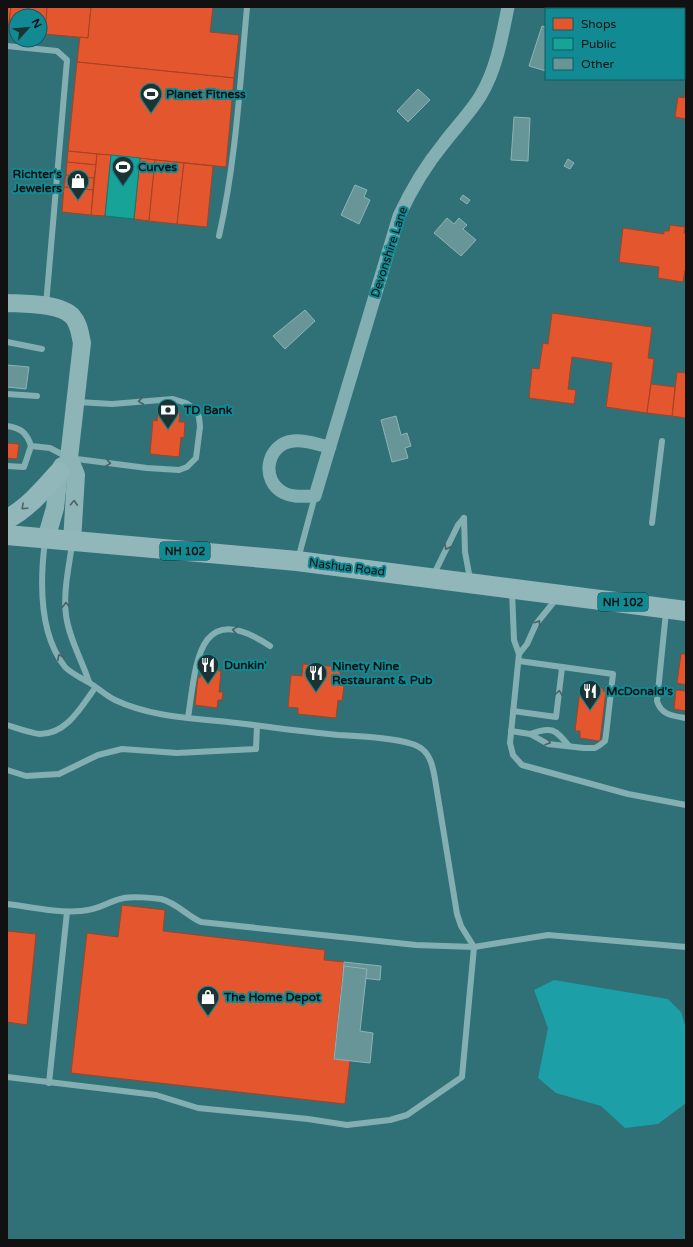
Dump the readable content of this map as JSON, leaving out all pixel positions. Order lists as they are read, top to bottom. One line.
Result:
{"streets":{"main road":["NH 102","Nashua Road"],"street":["Devonshire Lane"]},"crossings":[["Devonshire Lane","Nashua Road"]],"places":{"sports":["Planet Fitness","Curves"],"shop":["Richter's Jewelers","The Home Depot"],"bank":["TD Bank"],"restaurant":["Dunkin'","Ninety Nine Restaurant & Pub","McDonald's"]},"legend":["Shops","Public","Other"],"north":"top right"}
